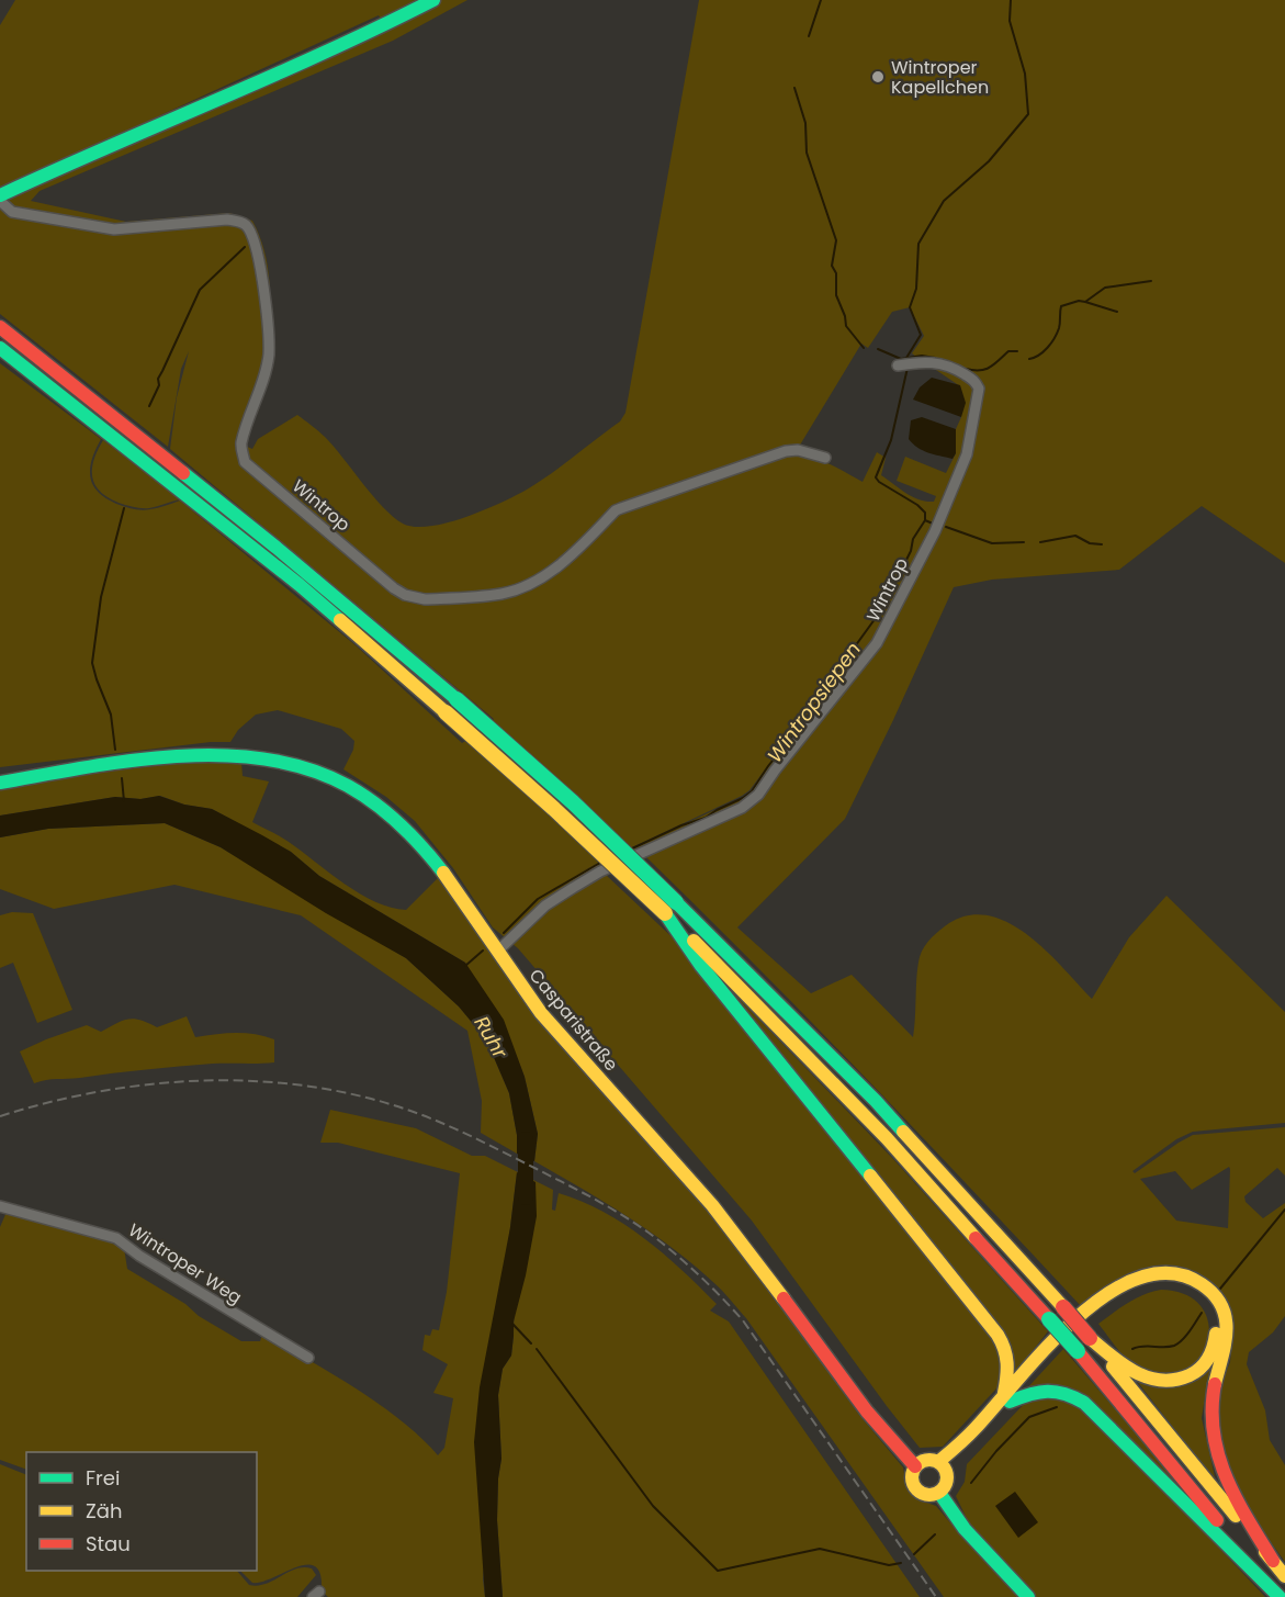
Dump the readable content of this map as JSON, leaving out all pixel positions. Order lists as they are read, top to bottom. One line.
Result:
{"streets":{"main road":["Casparistraße"],"street":["Wintrop","Wintroper Weg"]},"crossings":[["Wintrop","Casparistraße"]],"water":["Wintropsiepen","Ruhr"],"places":["Wintroper Kapellchen"],"legend":["Frei","Zäh","Stau"]}
